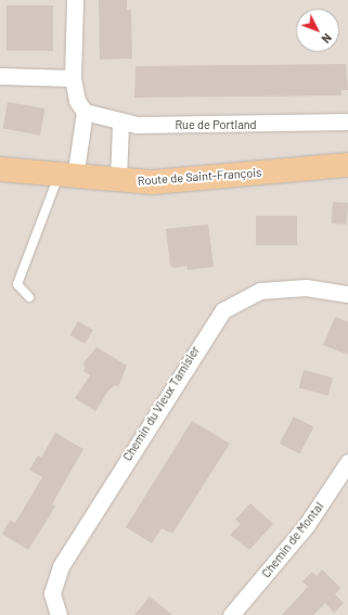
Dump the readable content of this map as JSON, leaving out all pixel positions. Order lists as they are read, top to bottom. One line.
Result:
{"streets":{"main road":["Route de Saint-François"],"street":["Rue de Portland","Chemin du Vieux Tamisier","Chemin de Montal"]},"north":"bottom right"}
